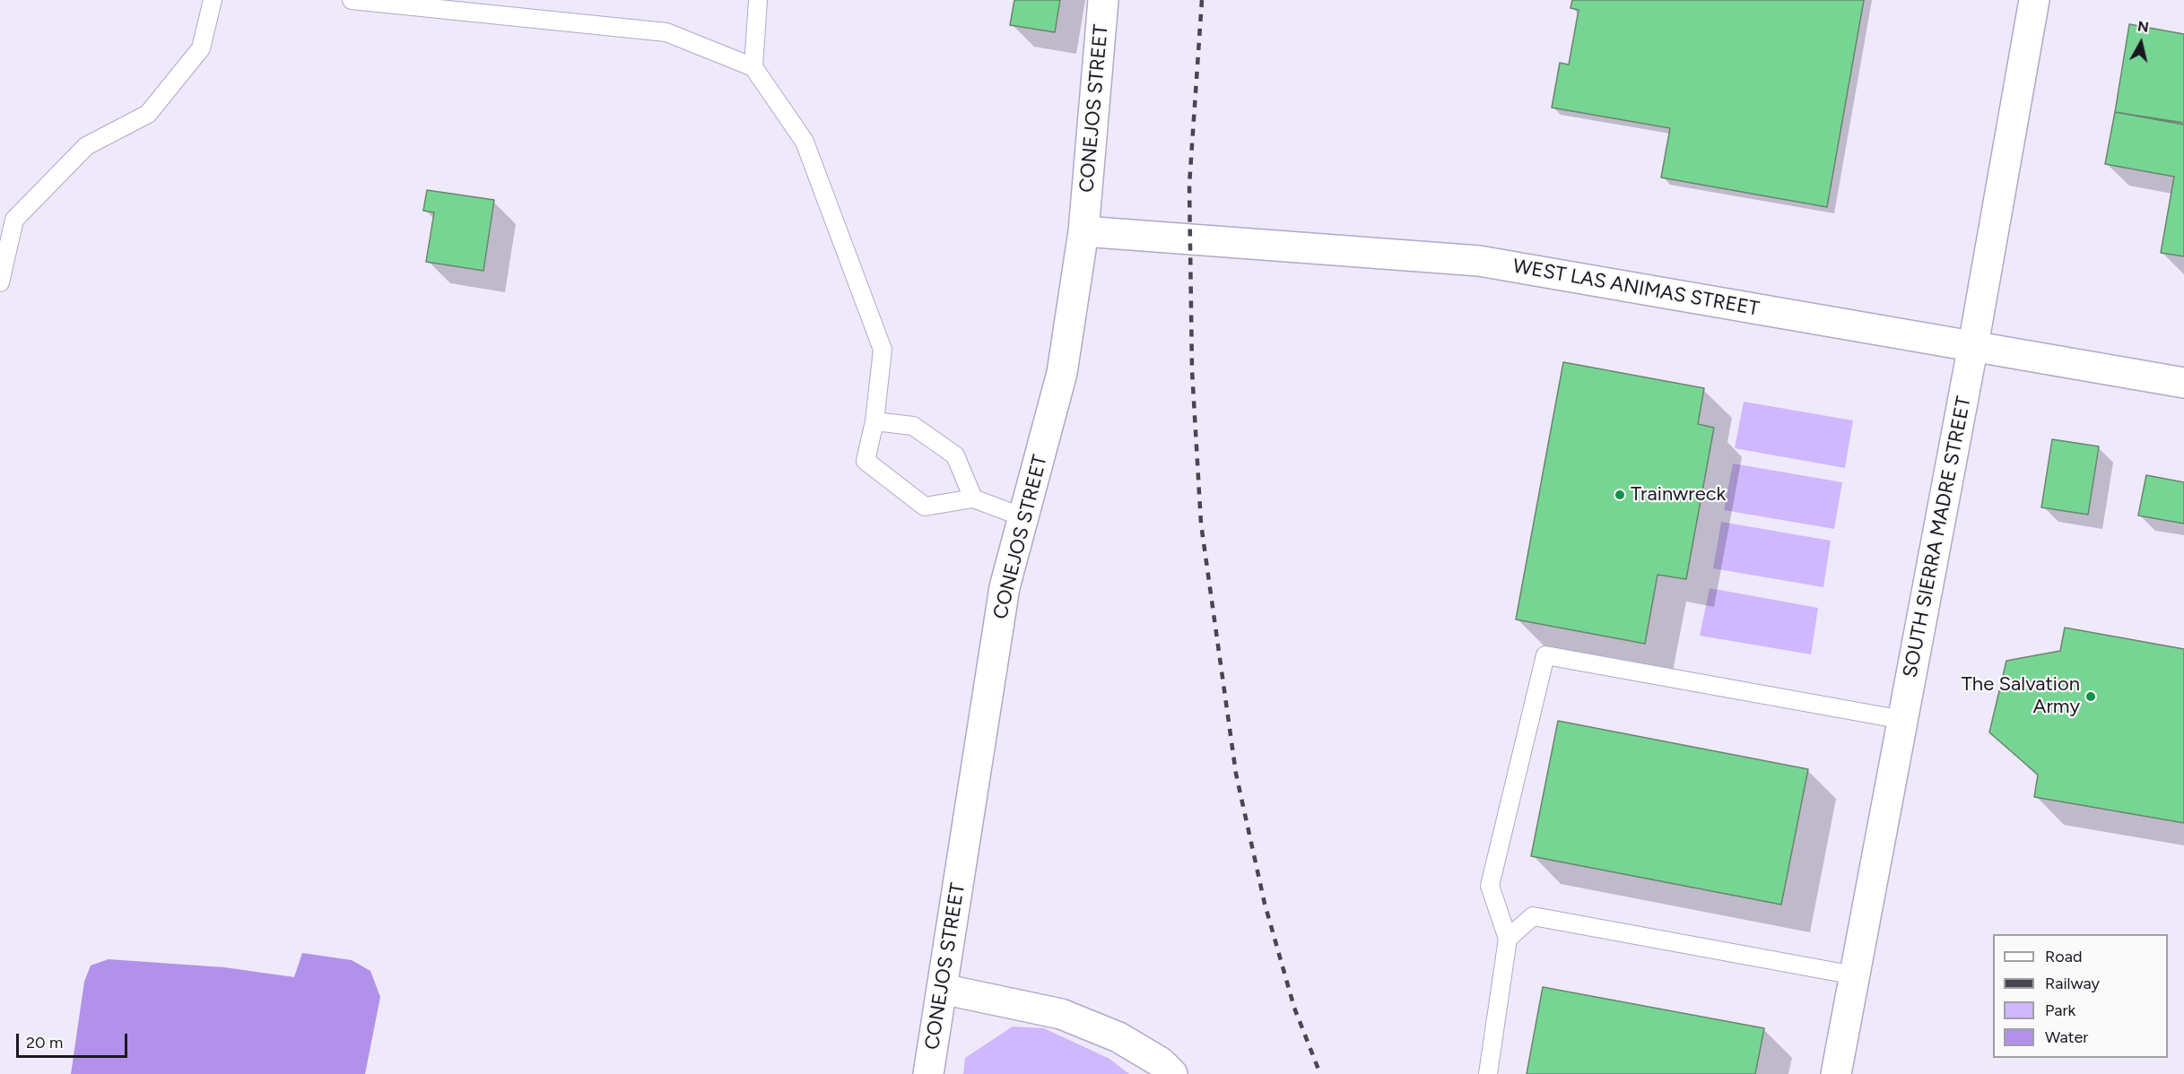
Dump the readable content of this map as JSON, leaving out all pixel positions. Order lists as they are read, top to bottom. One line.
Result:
{"streets":{"street":["CONEJOS STREET","WEST LAS ANIMAS STREET","SOUTH SIERRA MADRE STREET"]},"crossings":[["CONEJOS STREET","WEST LAS ANIMAS STREET"],["WEST LAS ANIMAS STREET","SOUTH SIERRA MADRE STREET"]],"places":["Trainwreck","The Salvation Army"],"legend":["Road","Railway","Park","Water"],"scale_bar":"20 m","north":"top"}
